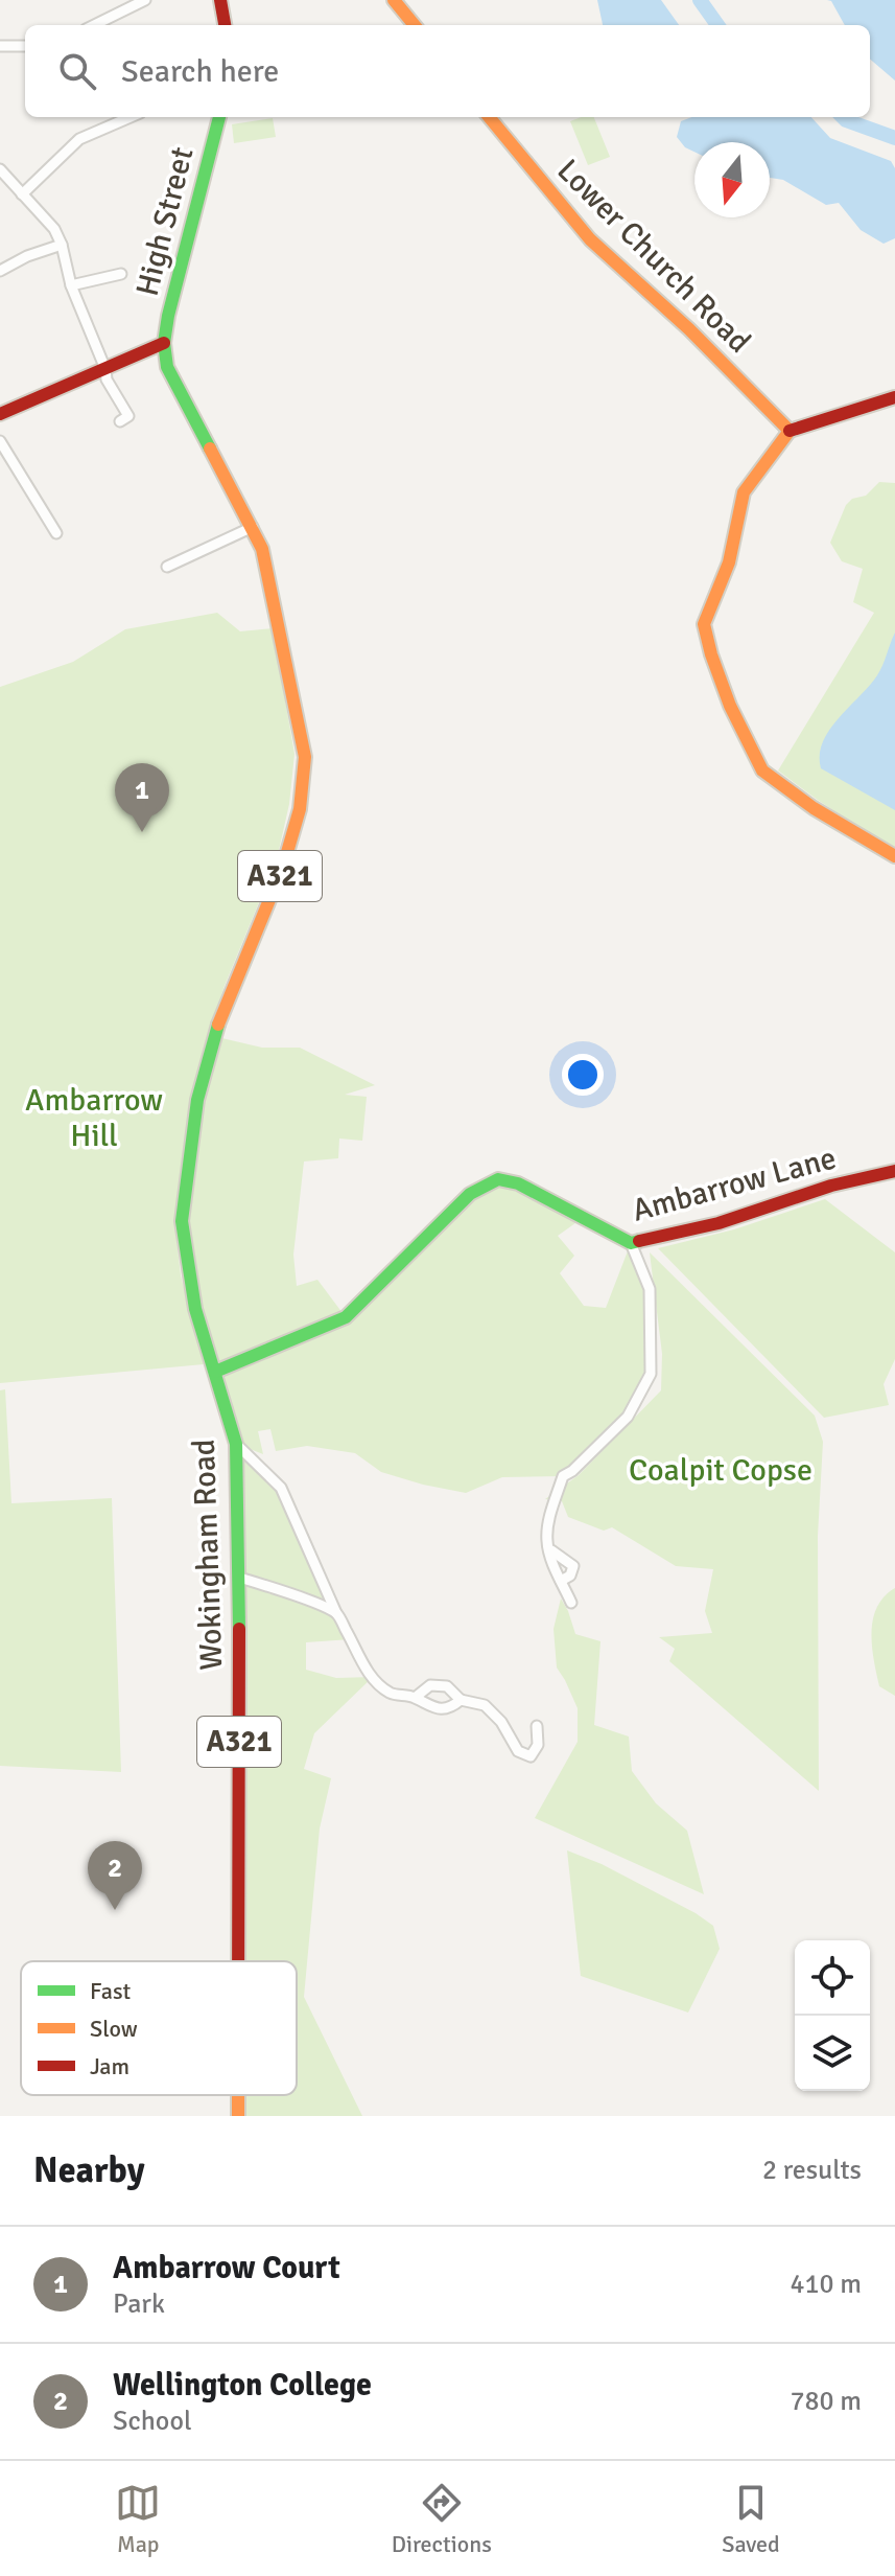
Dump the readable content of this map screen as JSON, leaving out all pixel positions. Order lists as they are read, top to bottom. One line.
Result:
{"streets":{"street":["High Street","Lower Church Road","A321","Ambarrow Lane","Wokingham Road"]},"crossings":[["High Street","Wokingham Road"],["Ambarrow Lane","Wokingham Road"]],"parks":["Ambarrow Hill","Coalpit Copse"],"legend":["Fast","Slow","Jam"],"north":"bottom","page":{"search":"Search here","pins":["1","2"],"heading":["Nearby","2 results"],"list":[{"mark":"1","name":"Ambarrow Court","note":"Park","value":"410 m"},{"mark":"2","name":"Wellington College","note":"School","value":"780 m"}],"nav":["Map","Directions","Saved"]}}
